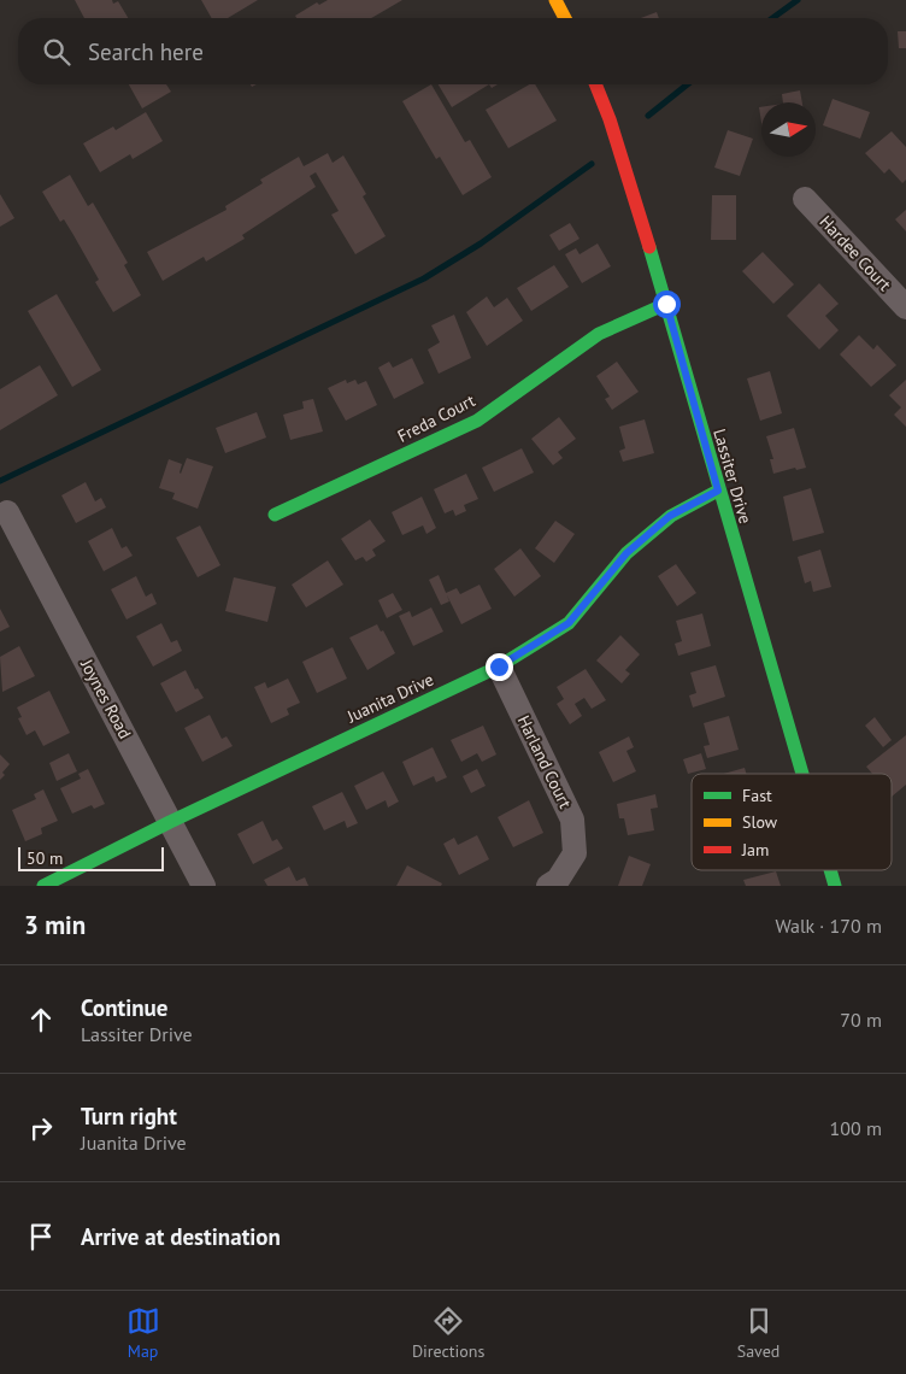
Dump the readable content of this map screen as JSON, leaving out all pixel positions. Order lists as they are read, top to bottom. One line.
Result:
{"streets":{"street":["Hardee Court","Freda Court","Lassiter Drive","Juanita Drive","Joynes Road","Harland Court"]},"crossings":[["Freda Court","Lassiter Drive"],["Lassiter Drive","Juanita Drive"],["Juanita Drive","Joynes Road"],["Juanita Drive","Harland Court"]],"legend":["Fast","Slow","Jam"],"scale_bar":"50 m","north":"right","page":{"search":"Search here","scale":"50 m","heading":["3 min","Walk · 170 m"],"list":[["Continue","Lassiter Drive","70 m"],["Turn right","Juanita Drive","100 m"],"Arrive at destination"],"nav":["Map","Directions","Saved"]}}
